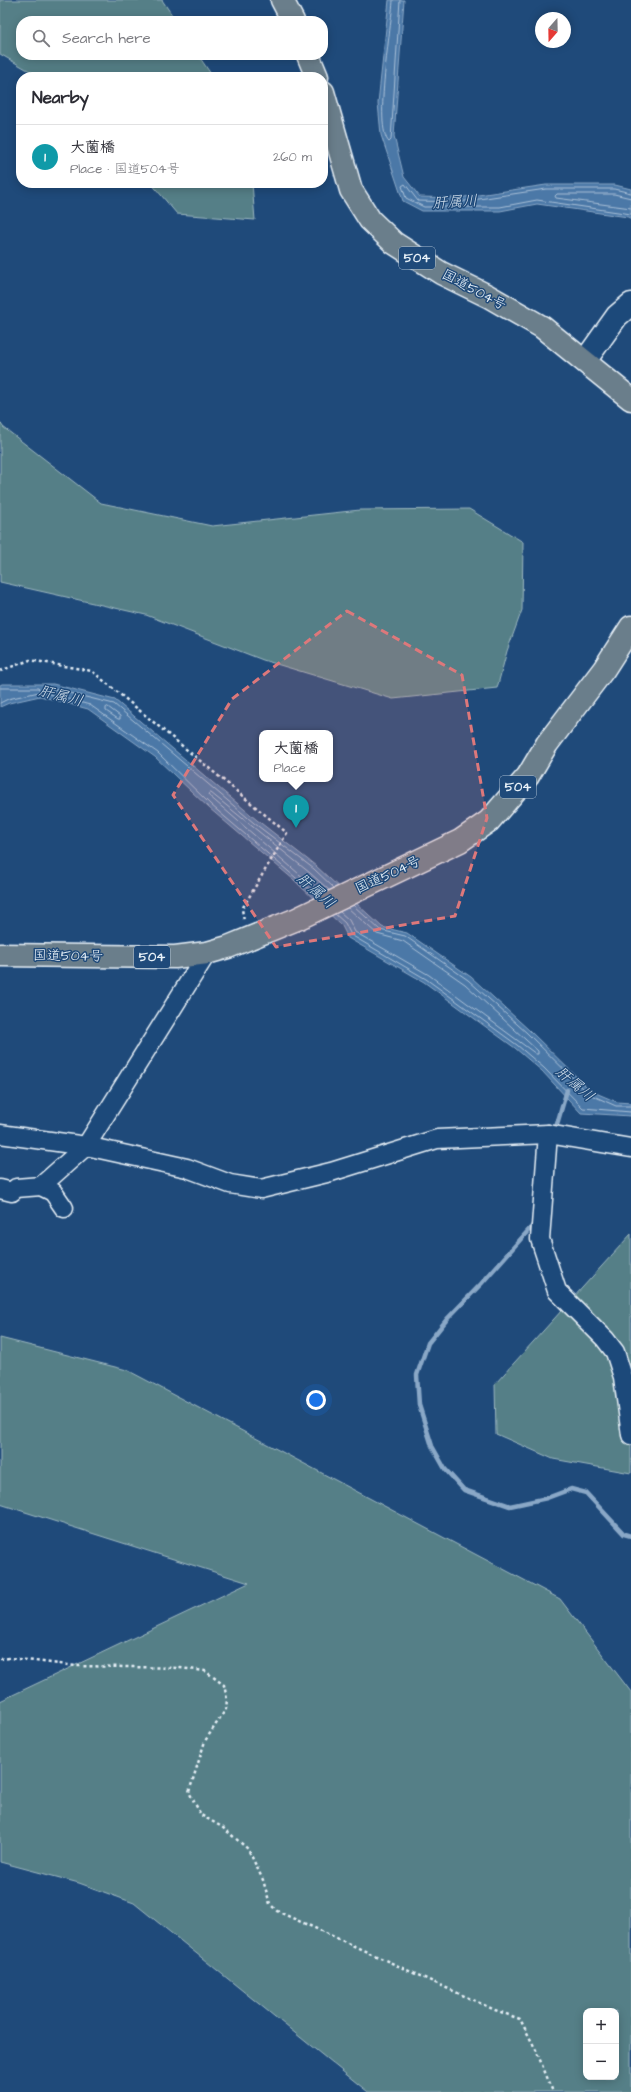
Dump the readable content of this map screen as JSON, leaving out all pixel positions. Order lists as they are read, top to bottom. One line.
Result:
{"streets":{"highway":["504","国道504号"]},"water":["肝属川"],"north":"bottom","page":{"search":"Search here","heading":"Nearby","list":[{"mark":"1","name":"大薗橋","note":"Place · 国道504号","value":"260 m"}],"popup":["大薗橋","Place"],"pins":"1","map_buttons":["+","−"]}}
